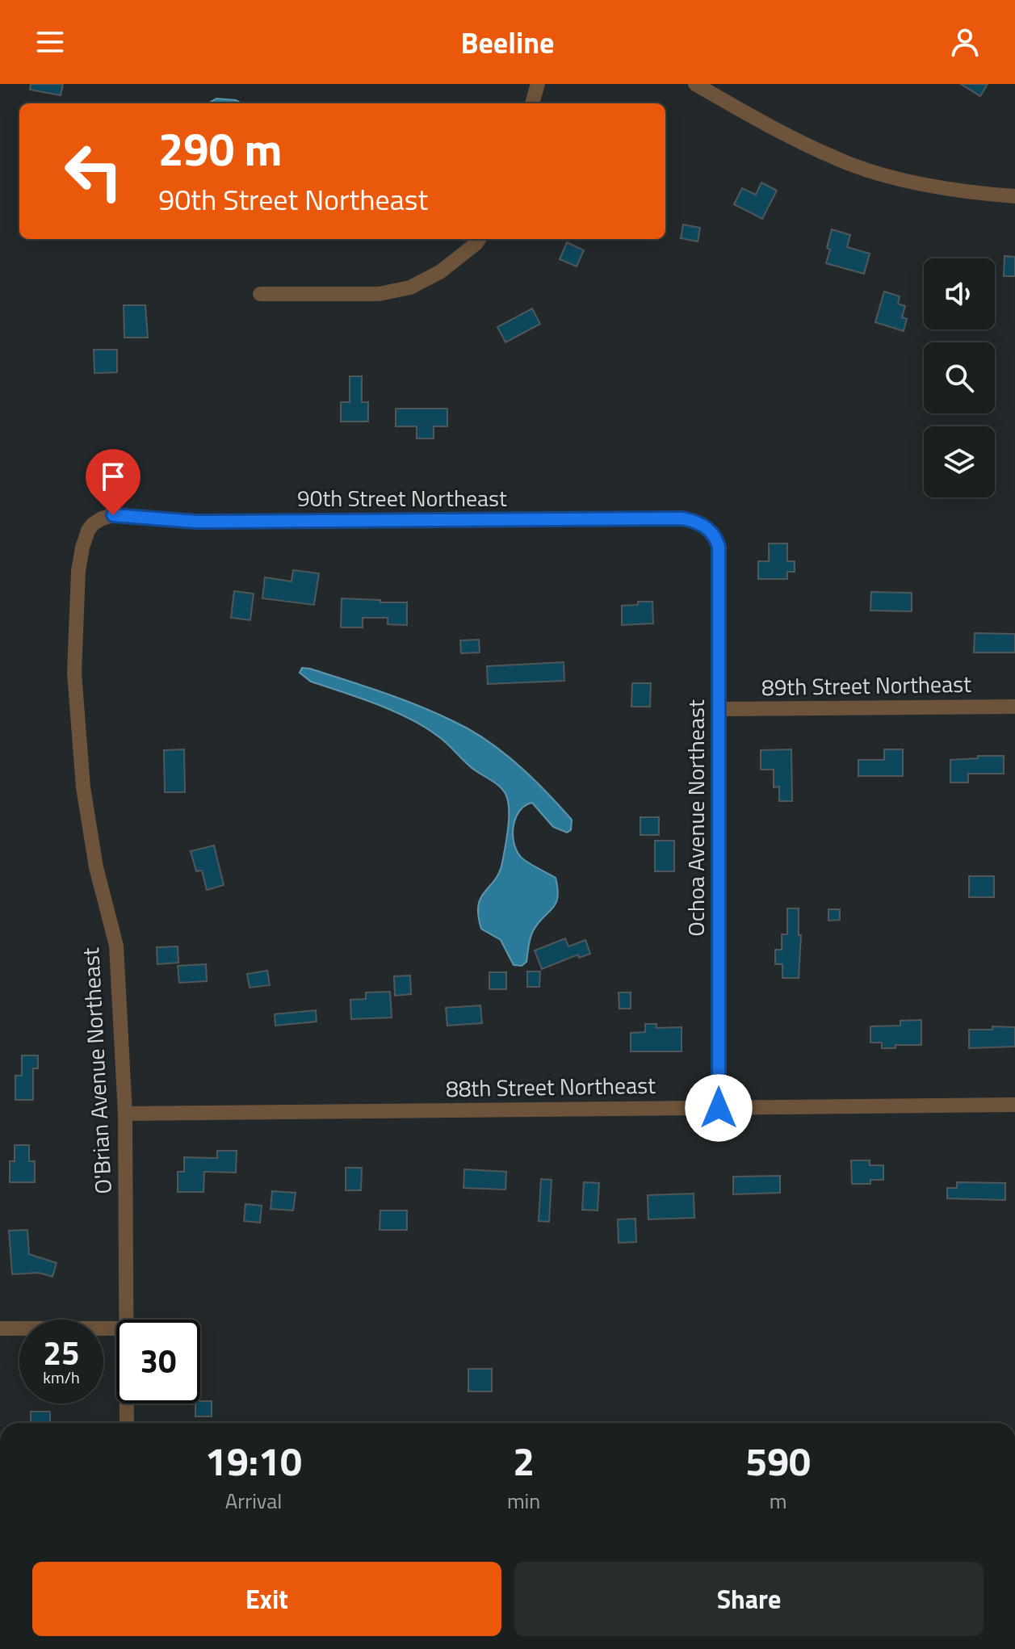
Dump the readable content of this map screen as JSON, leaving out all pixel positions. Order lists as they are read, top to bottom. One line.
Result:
{"streets":{"street":["90th Street Northeast","89th Street Northeast","Ochoa Avenue Northeast","O'Brian Avenue Northeast","88th Street Northeast"]},"crossings":[["90th Street Northeast","Ochoa Avenue Northeast"],["90th Street Northeast","O'Brian Avenue Northeast"],["89th Street Northeast","Ochoa Avenue Northeast"],["Ochoa Avenue Northeast","88th Street Northeast"],["O'Brian Avenue Northeast","88th Street Northeast"]],"page":{"header":"Beeline","turn":["290 m","90th Street Northeast"],"speed":"25 km/h","limit":"30","eta":["19:10","Arrival","2","min","590","m"],"buttons":["Exit","Share"]}}
